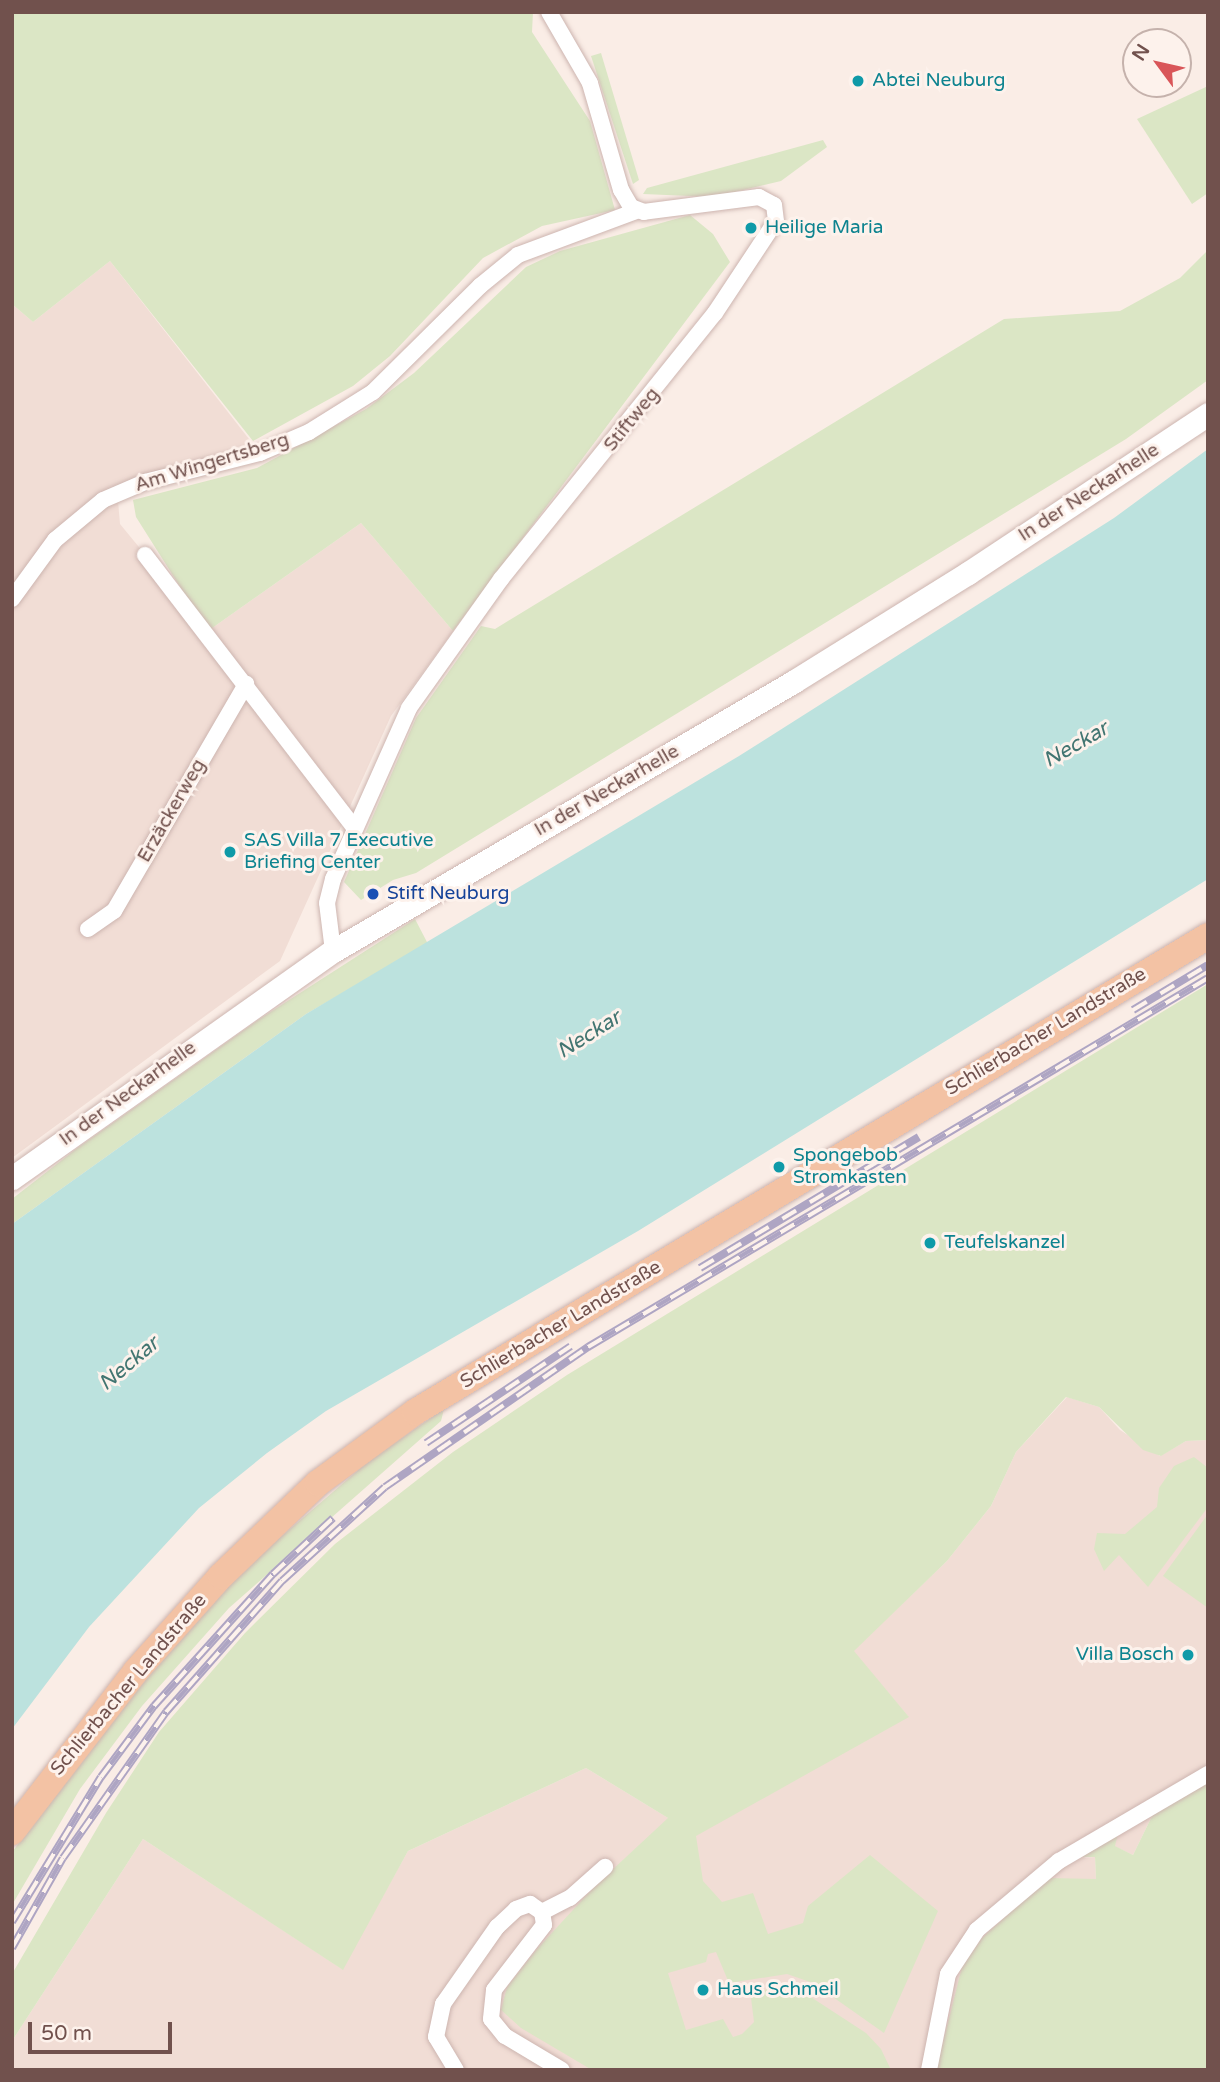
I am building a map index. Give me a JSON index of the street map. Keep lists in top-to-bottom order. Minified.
{"streets":{"main road":["In der Neckarhelle","Schlierbacher Landstraße"],"street":["Stiftweg","Am Wingertsberg","Erzäckerweg"]},"crossings":[["Stiftweg","Am Wingertsberg"],["Stiftweg","In der Neckarhelle"]],"water":["Neckar"],"places":["Abtei Neuburg","Heilige Maria","SAS Villa 7 Executive Briefing Center","Stift Neuburg","Spongebob Stromkasten","Teufelskanzel","Villa Bosch","Haus Schmeil"],"scale_bar":"50 m","north":"top left"}
